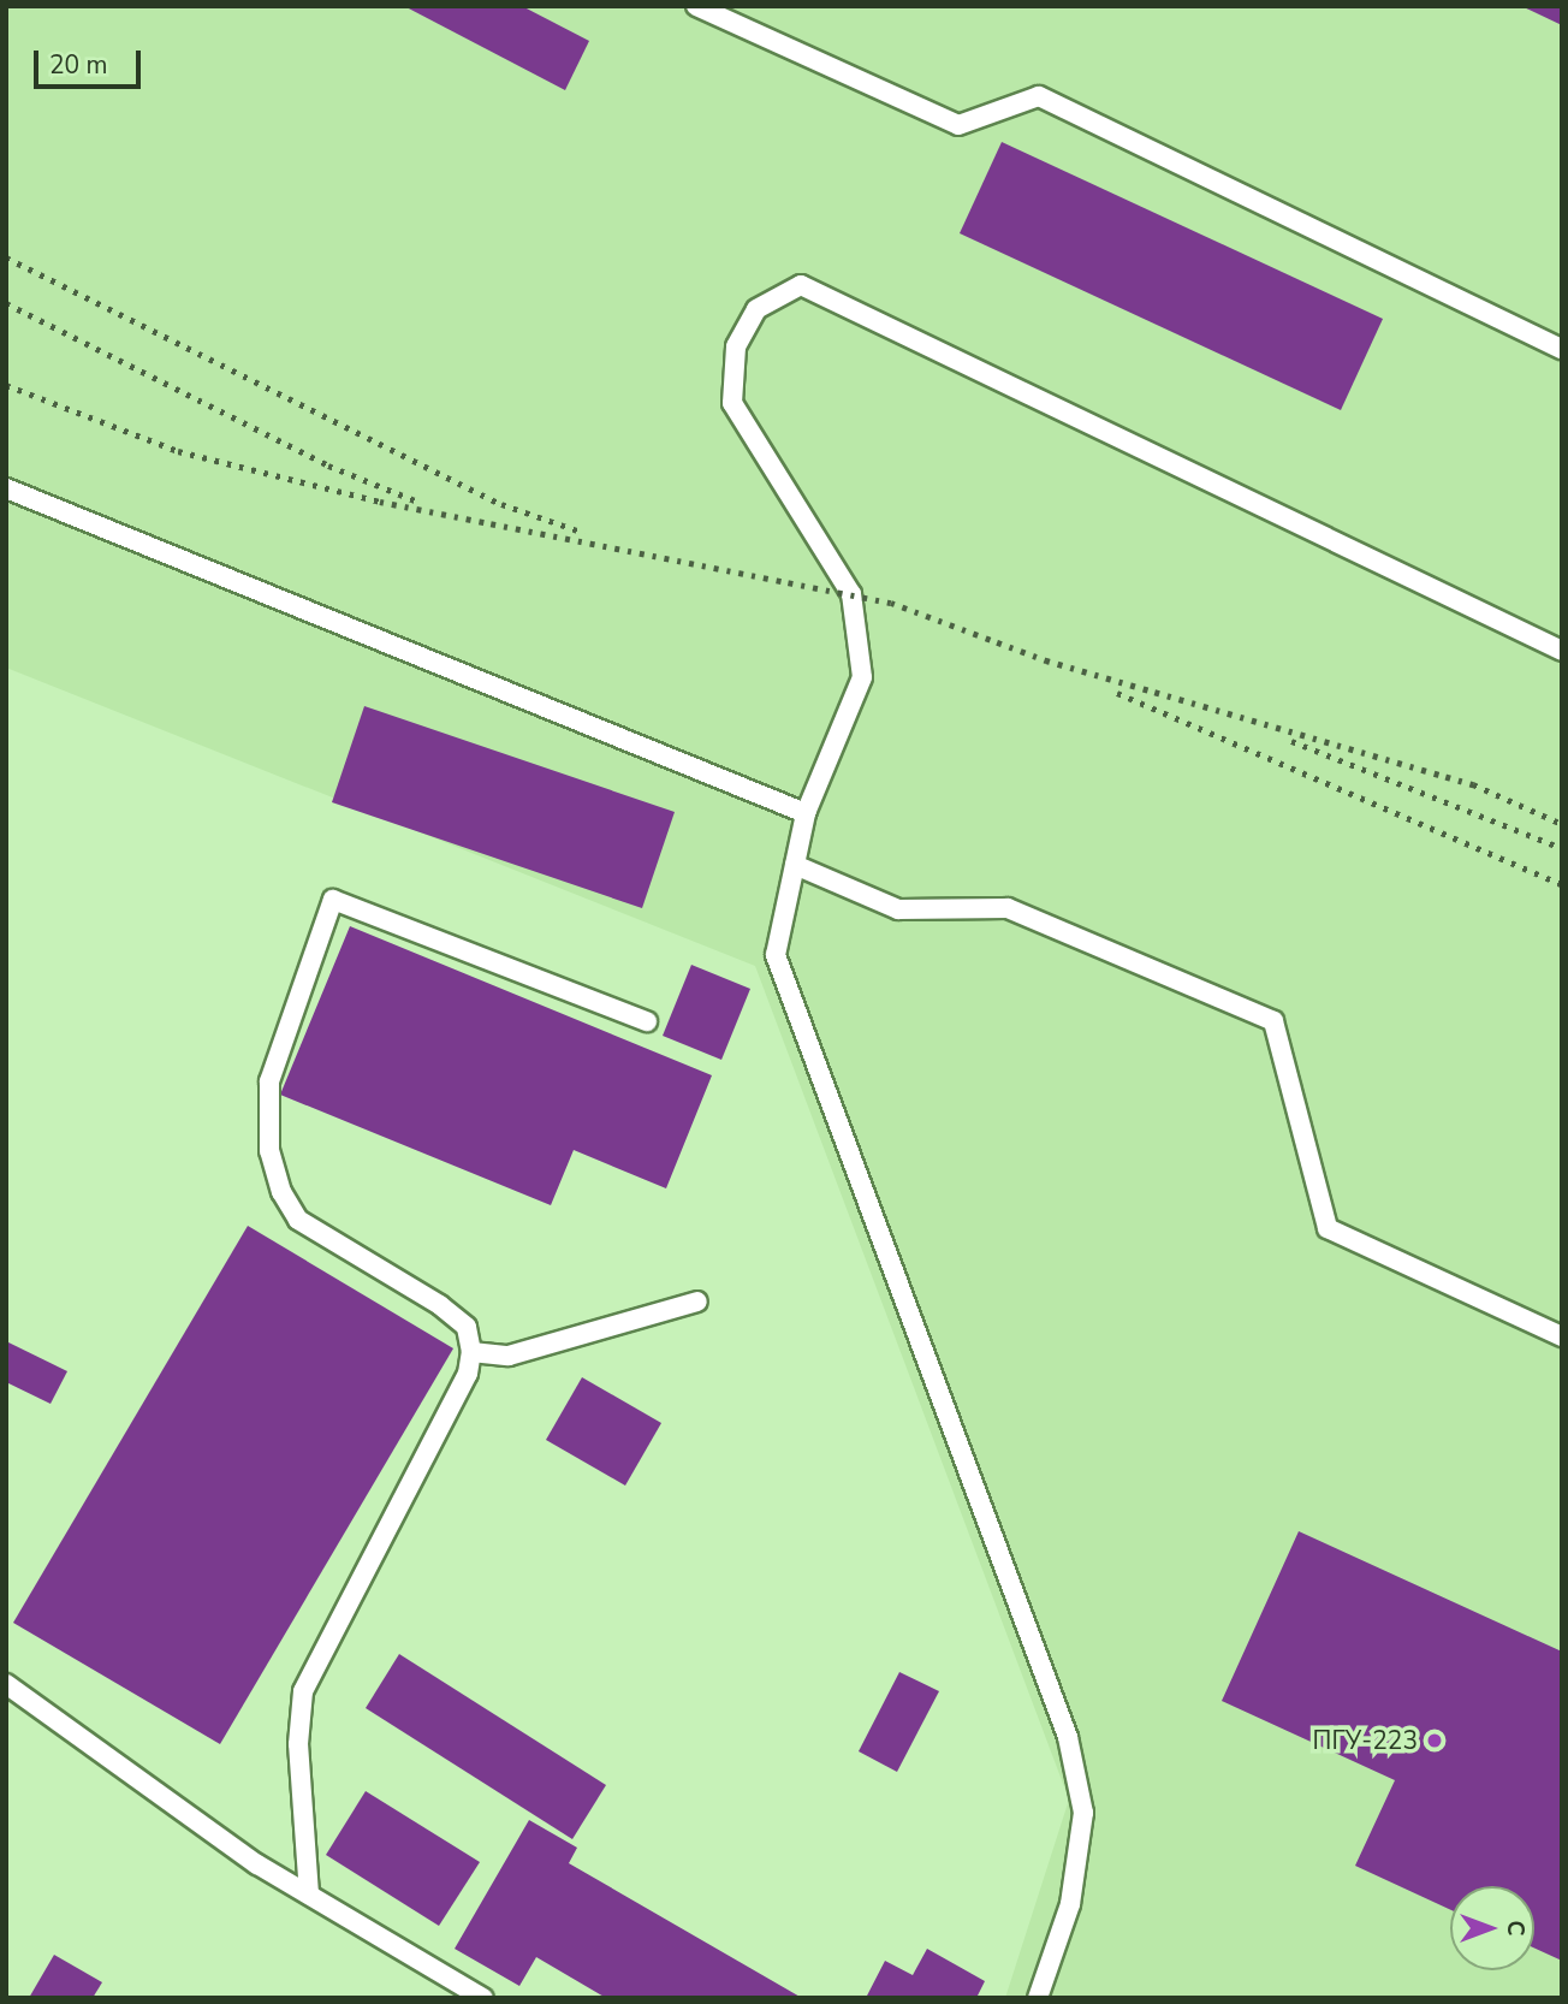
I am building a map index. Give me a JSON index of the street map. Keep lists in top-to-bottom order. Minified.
{"places":["ПГУ-223"],"scale_bar":"20 m","north":"right"}
